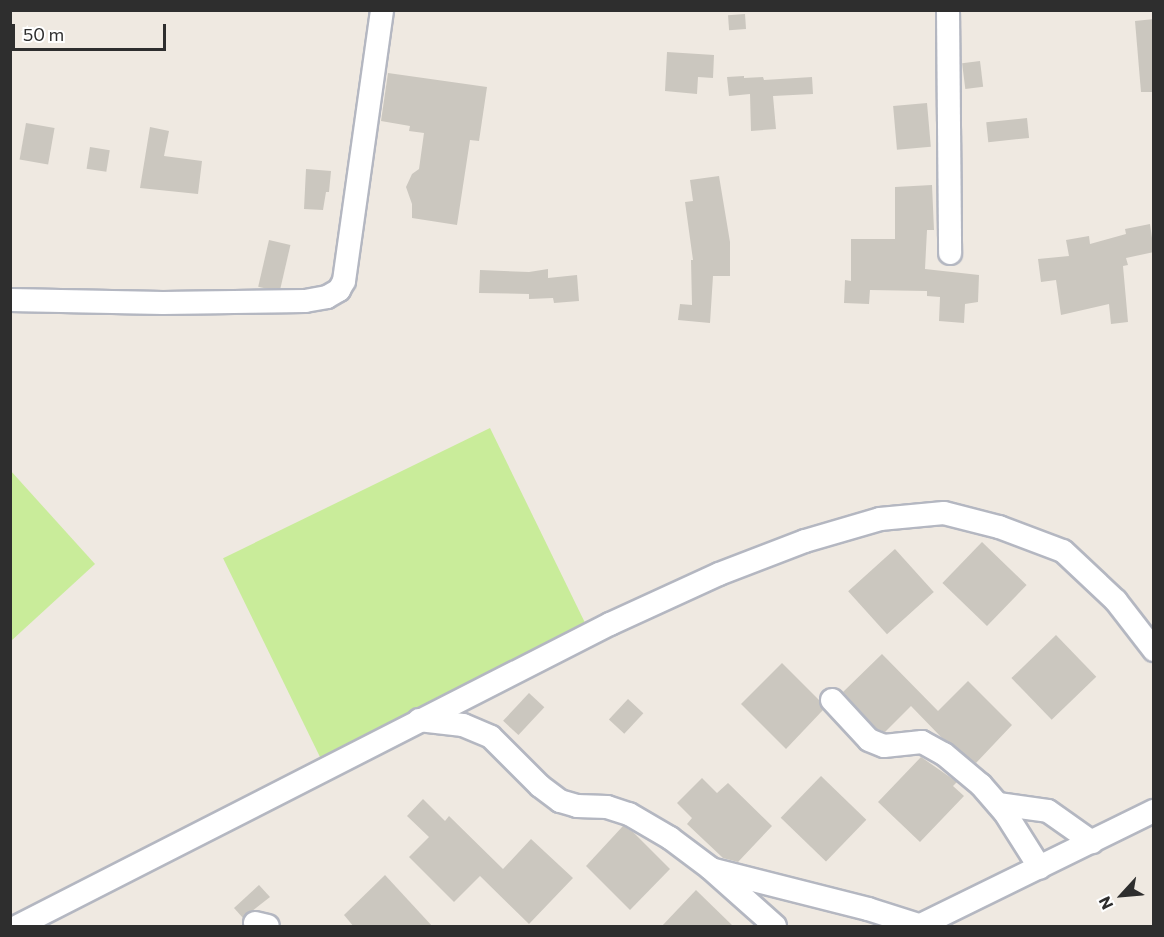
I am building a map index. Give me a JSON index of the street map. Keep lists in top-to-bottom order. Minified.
{"scale_bar":"50 m","north":"bottom left"}
